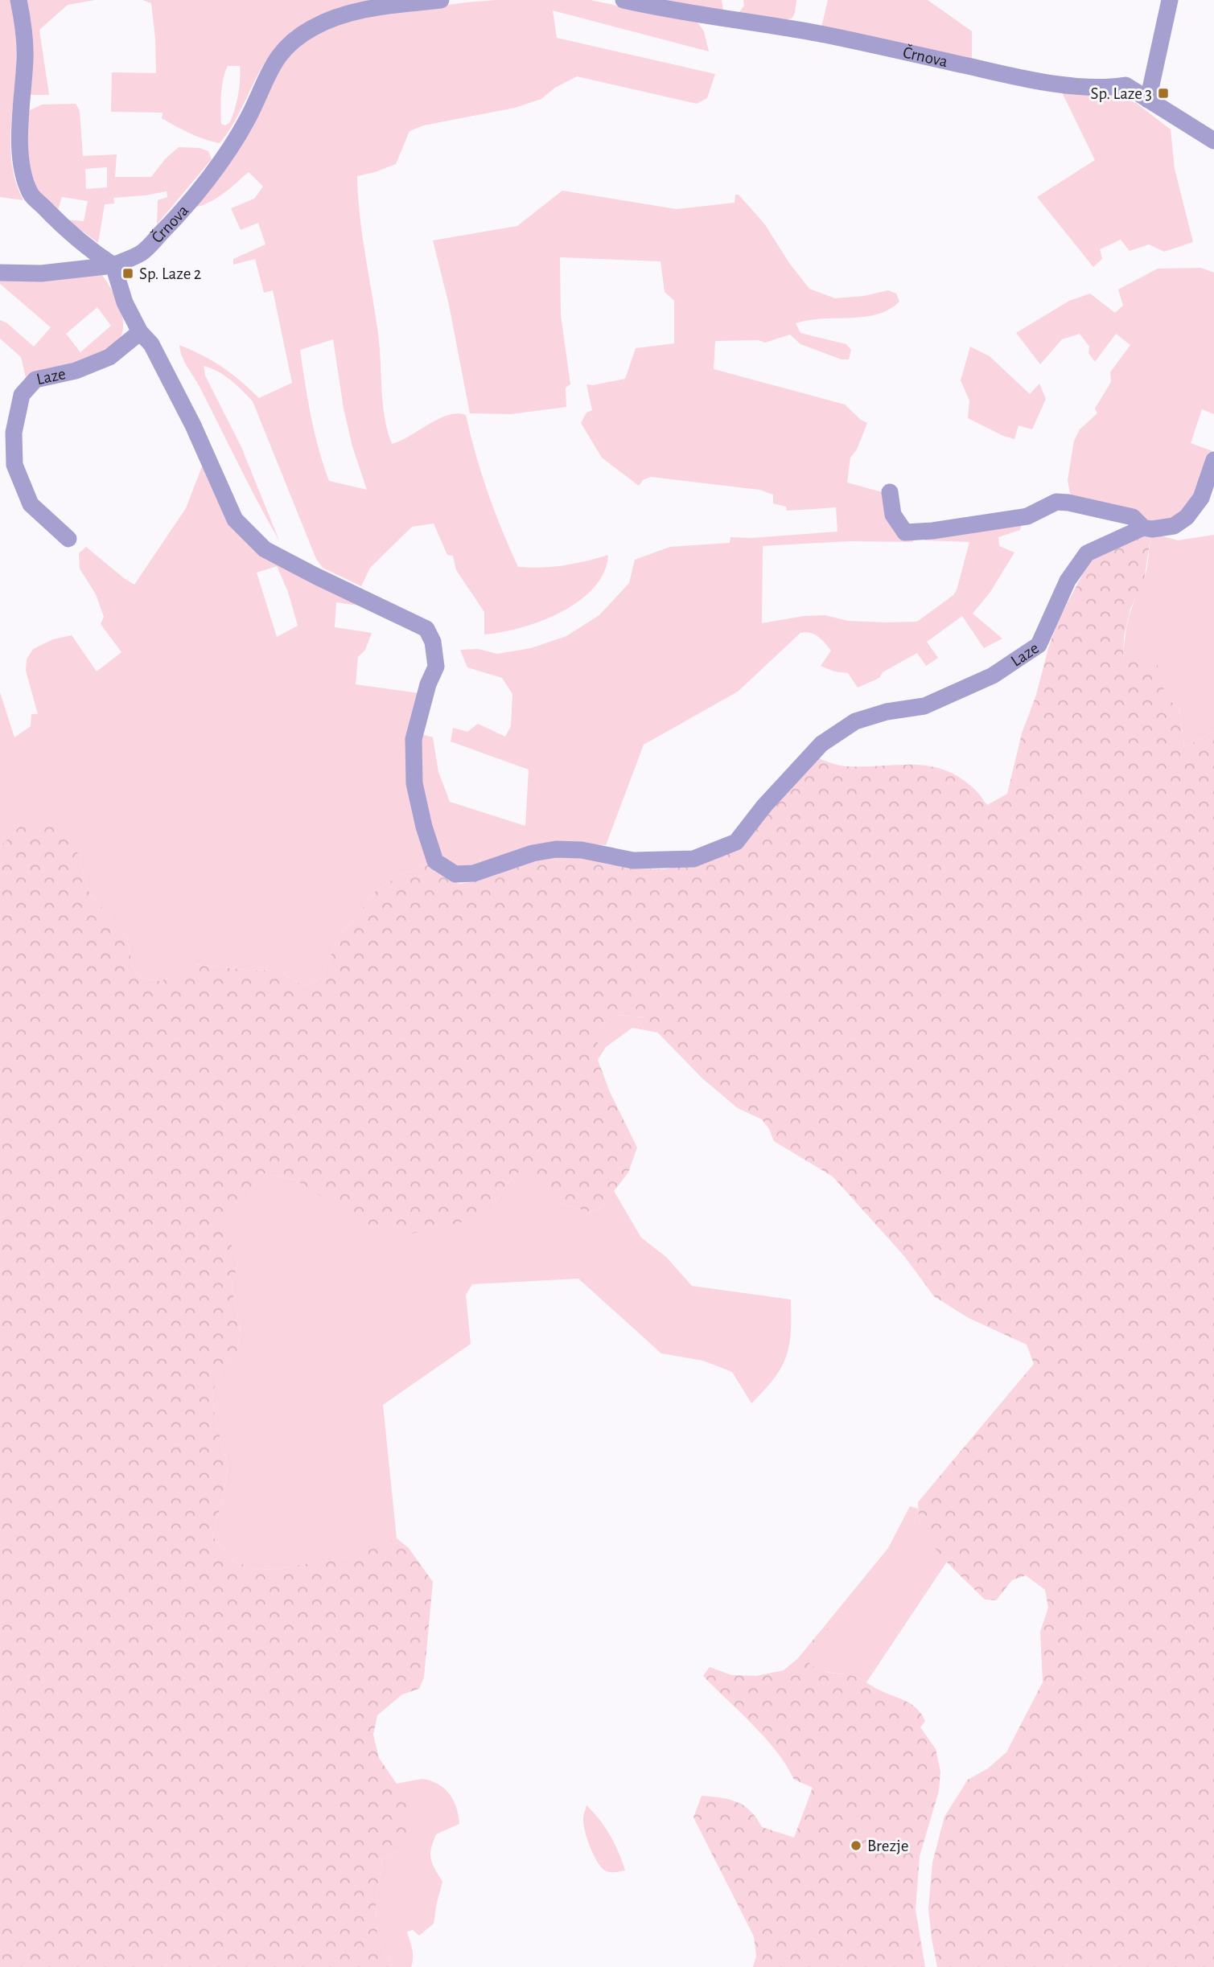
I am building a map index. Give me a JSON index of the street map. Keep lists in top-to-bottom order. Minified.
{"streets":{"street":["Črnova","Laze"]},"crossings":[["Črnova","Laze"]],"places":{"transit":["Sp. Laze 3","Sp. Laze 2"],"other":["Brezje"]}}
